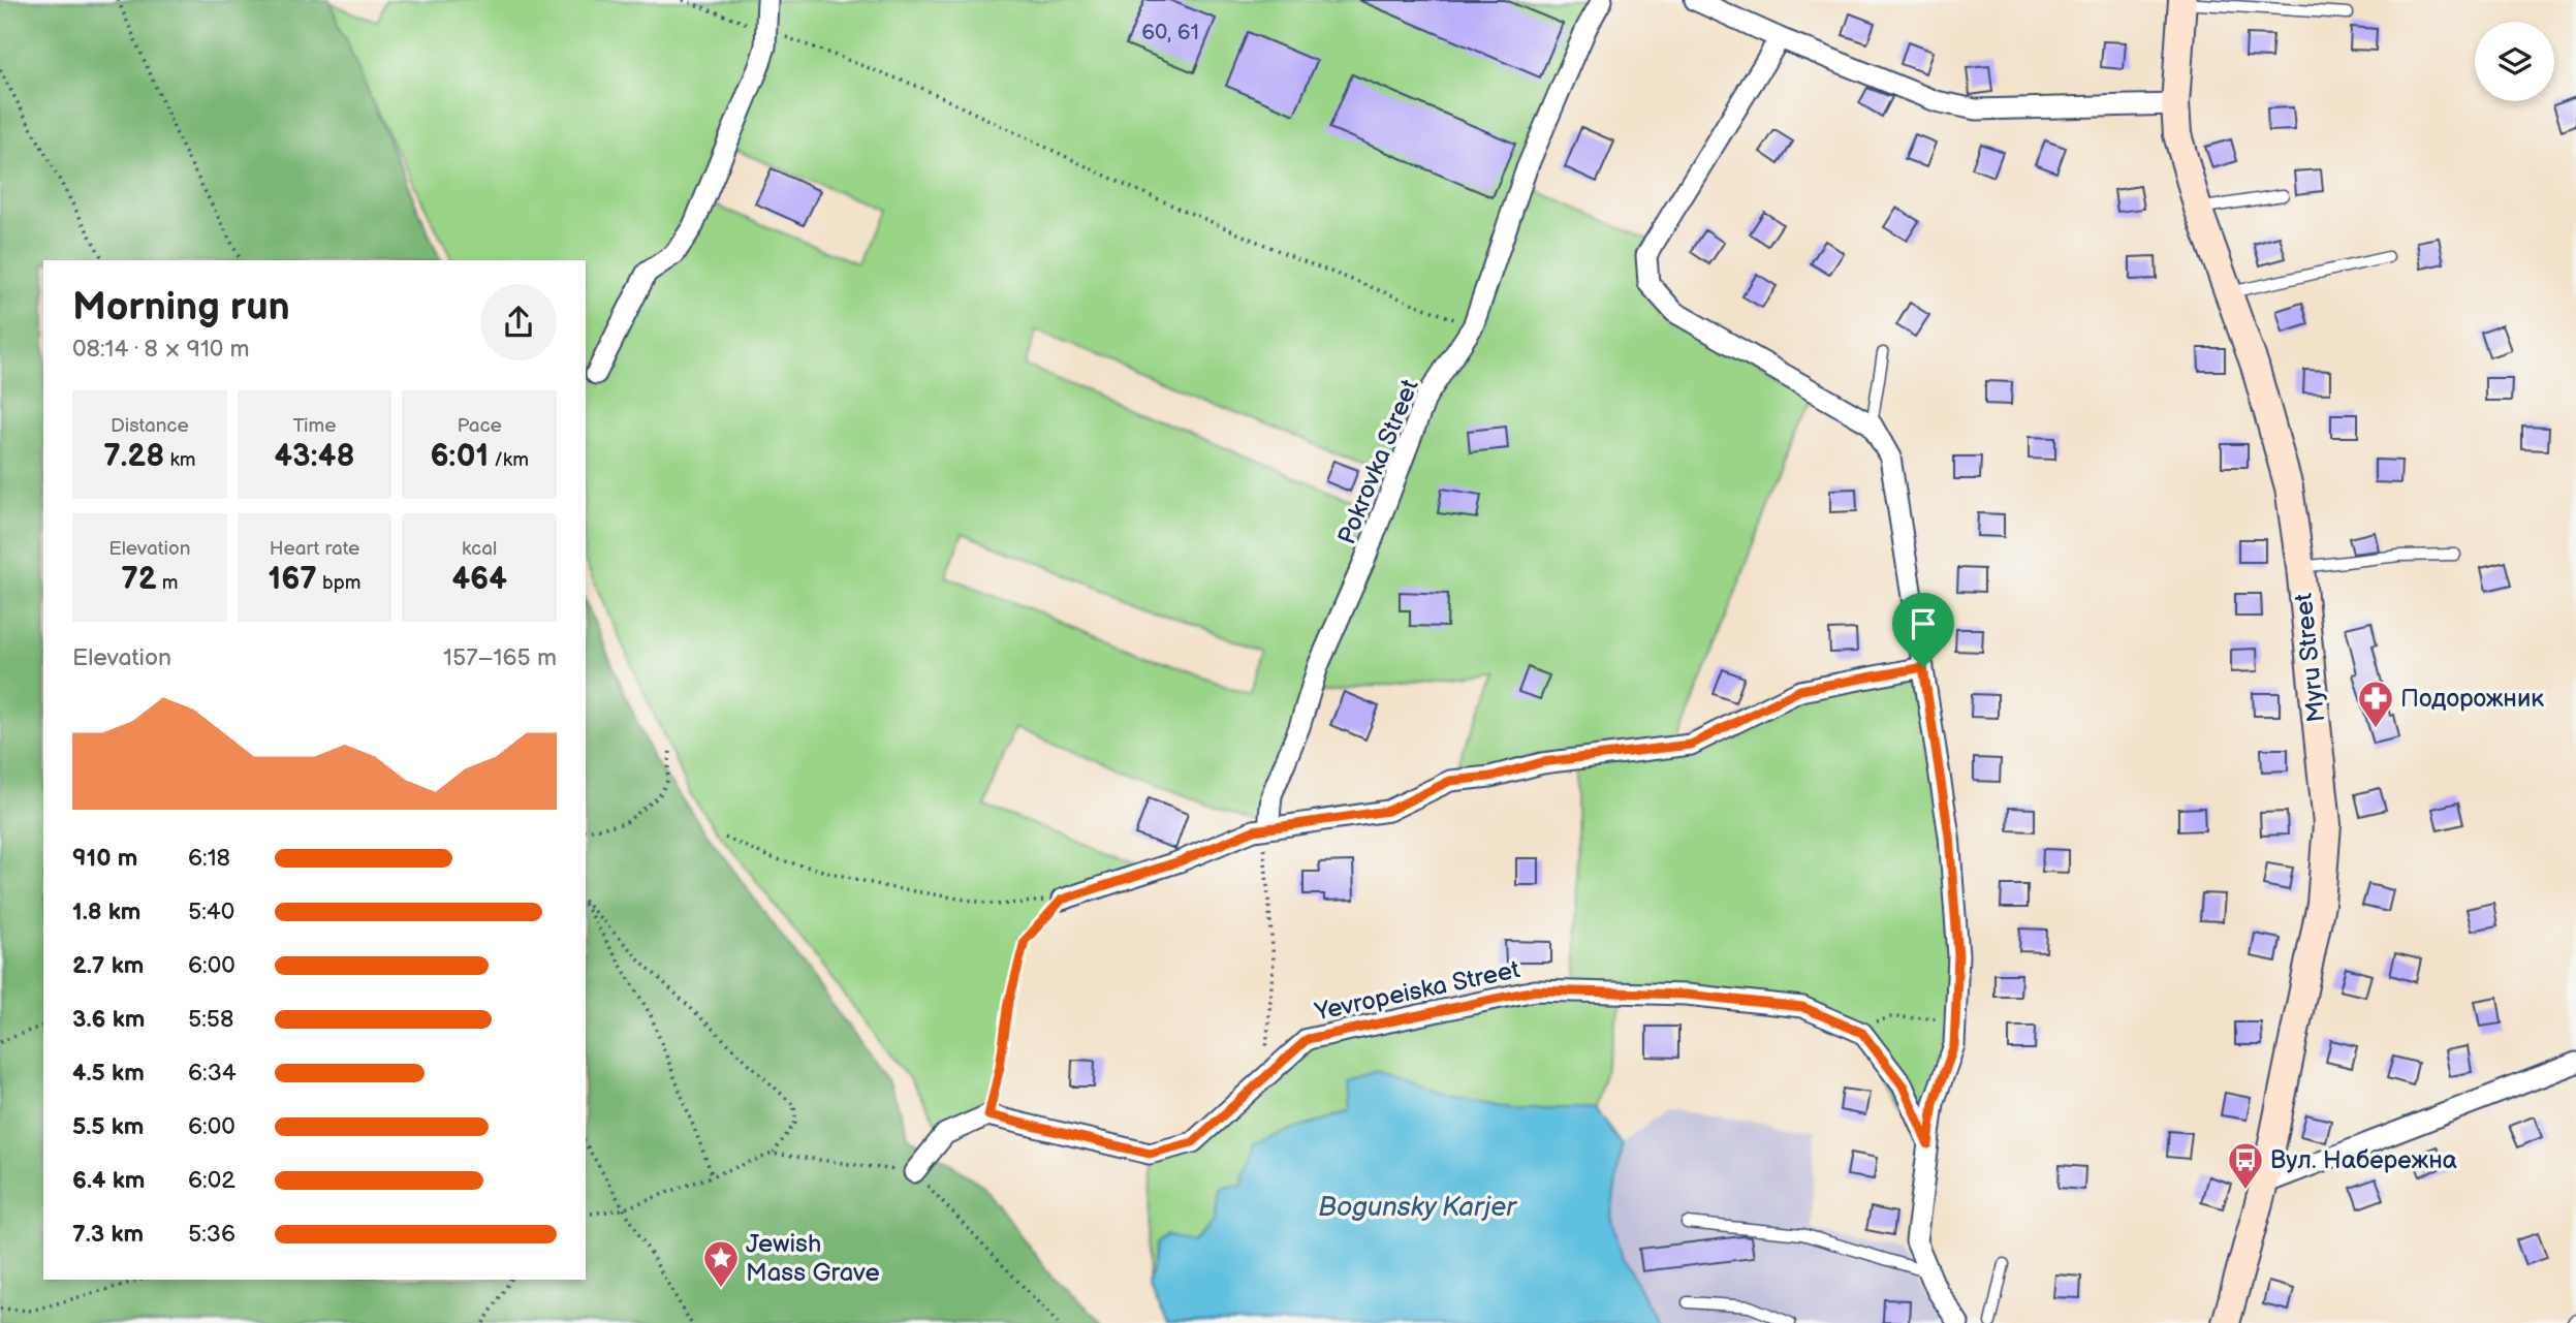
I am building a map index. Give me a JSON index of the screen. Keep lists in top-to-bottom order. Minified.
{"streets":{"street":["Pokrovka Street","Myru Street","Yevropeiska Street"]},"water":["Bogunsky Karjer"],"places":{"pharmacy":["Подорожник"],"bus stop":["Вул. Набережна"],"place":["Jewish Mass Grave"]},"house_numbers":["60, 61"],"page":{"heading":["Morning run","08:14 · 8 × 910 m"],"stats":[["Distance","7.28 km"],["Time","43:48"],["Pace","6:01 /km"],["Elevation","72 m"],["Heart rate","167 bpm"],["kcal","464"]],"chart":["Elevation","157–165 m"],"list":[{"name":"910 m","note":"6:18"},{"name":"1.8 km","note":"5:40"},{"name":"2.7 km","note":"6:00"},{"name":"3.6 km","note":"5:58"},{"name":"4.5 km","note":"6:34"},{"name":"5.5 km","note":"6:00"},{"name":"6.4 km","note":"6:02"},{"name":"7.3 km","note":"5:36"}]}}
